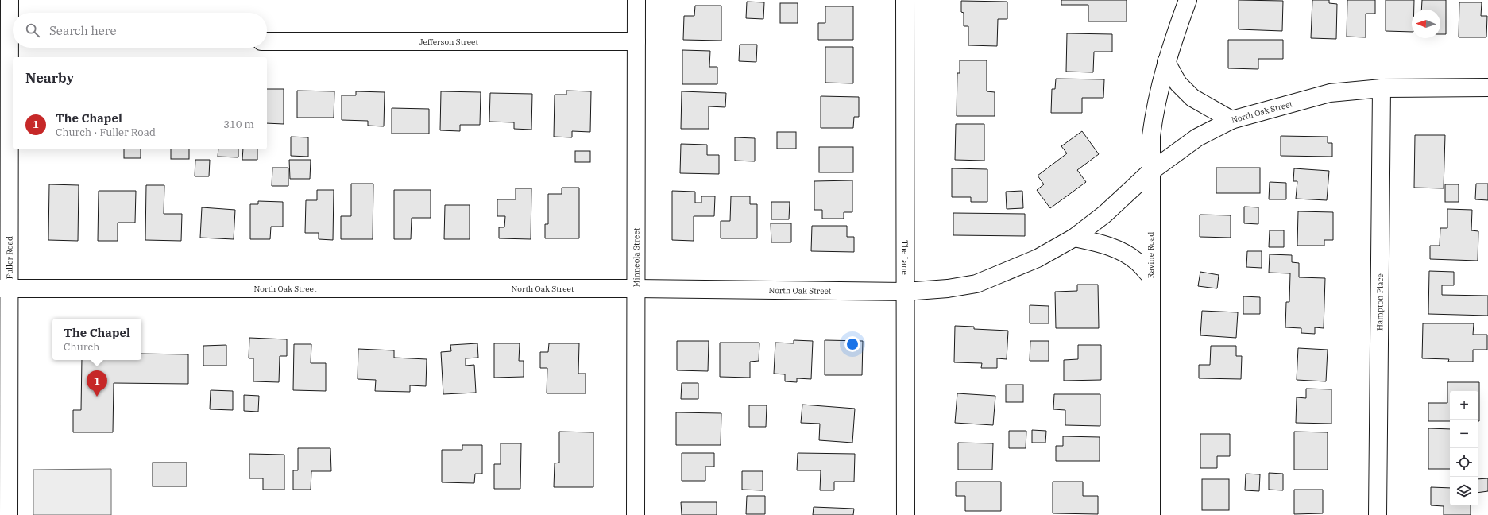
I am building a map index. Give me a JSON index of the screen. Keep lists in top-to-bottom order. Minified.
{"streets":{"street":["Jefferson Street","North Oak Street","Ravine Road","Fuller Road","Minneola Street","The Lane","Hampton Place"]},"crossings":[["Jefferson Street","Minneola Street"],["North Oak Street","Ravine Road"],["North Oak Street","Fuller Road"],["North Oak Street","Minneola Street"],["North Oak Street","The Lane"],["North Oak Street","Hampton Place"]],"north":"left","page":{"search":"Search here","heading":"Nearby","list":[{"mark":"1","name":"The Chapel","note":"Church · Fuller Road","value":"310 m"}],"popup":["The Chapel","Church"],"pins":"1","map_buttons":["+","−"]}}
